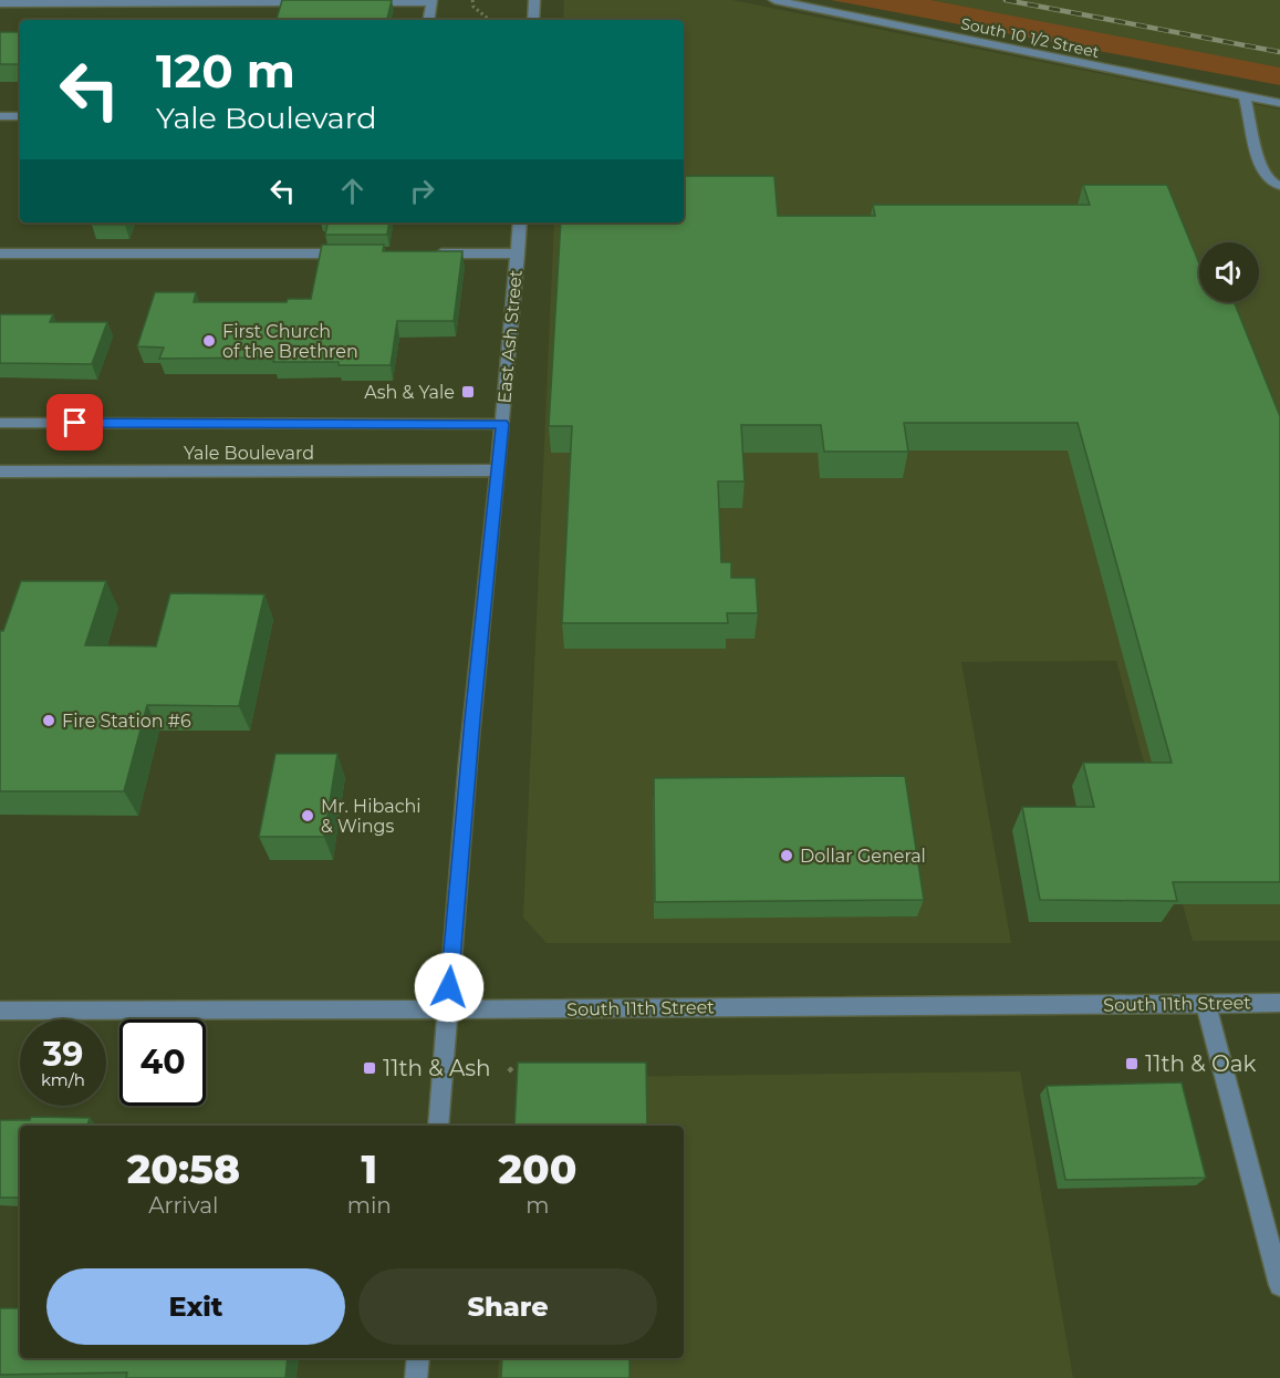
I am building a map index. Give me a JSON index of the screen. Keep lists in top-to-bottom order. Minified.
{"streets":{"street":["South 10 1/2 Street","East Ash Street","Yale Boulevard","South 11th Street"]},"crossings":[["East Ash Street","Yale Boulevard"],["East Ash Street","South 11th Street"]],"places":{"other":["First Church of the Brethren","Fire Station #6","Mr. Hibachi & Wings","Dollar General"],"transit":["Ash & Yale","11th & Oak","11th & Ash"]},"page":{"turn":["120 m","Yale Boulevard"],"speed":"39 km/h","limit":"40","eta":["20:58","Arrival","1","min","200","m"],"buttons":["Exit","Share"]}}
